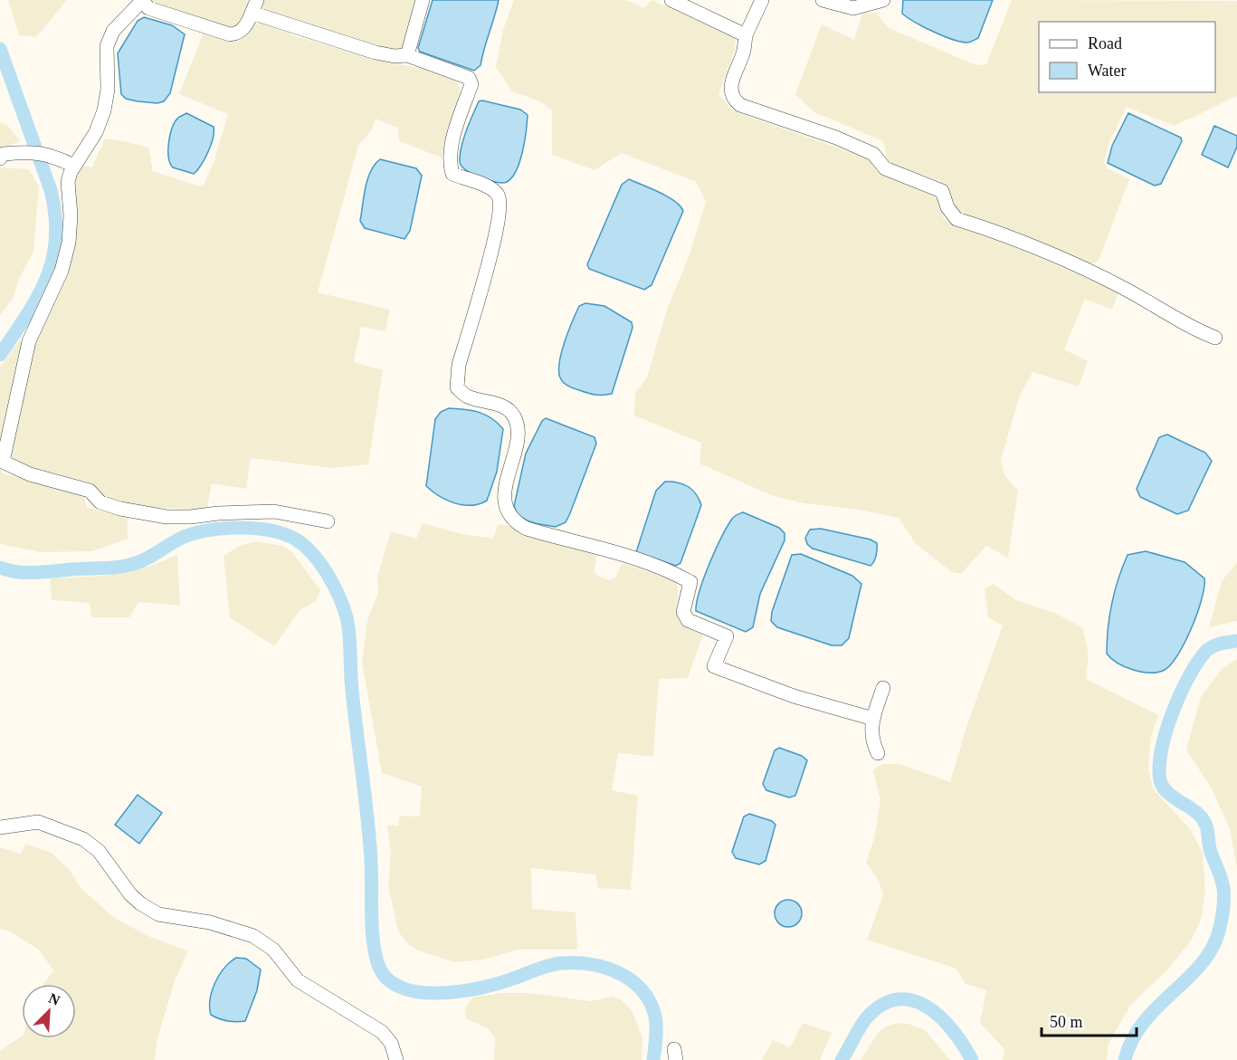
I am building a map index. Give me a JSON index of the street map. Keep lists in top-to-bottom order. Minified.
{"legend":["Road","Water"],"scale_bar":"50 m","north":"top right"}
